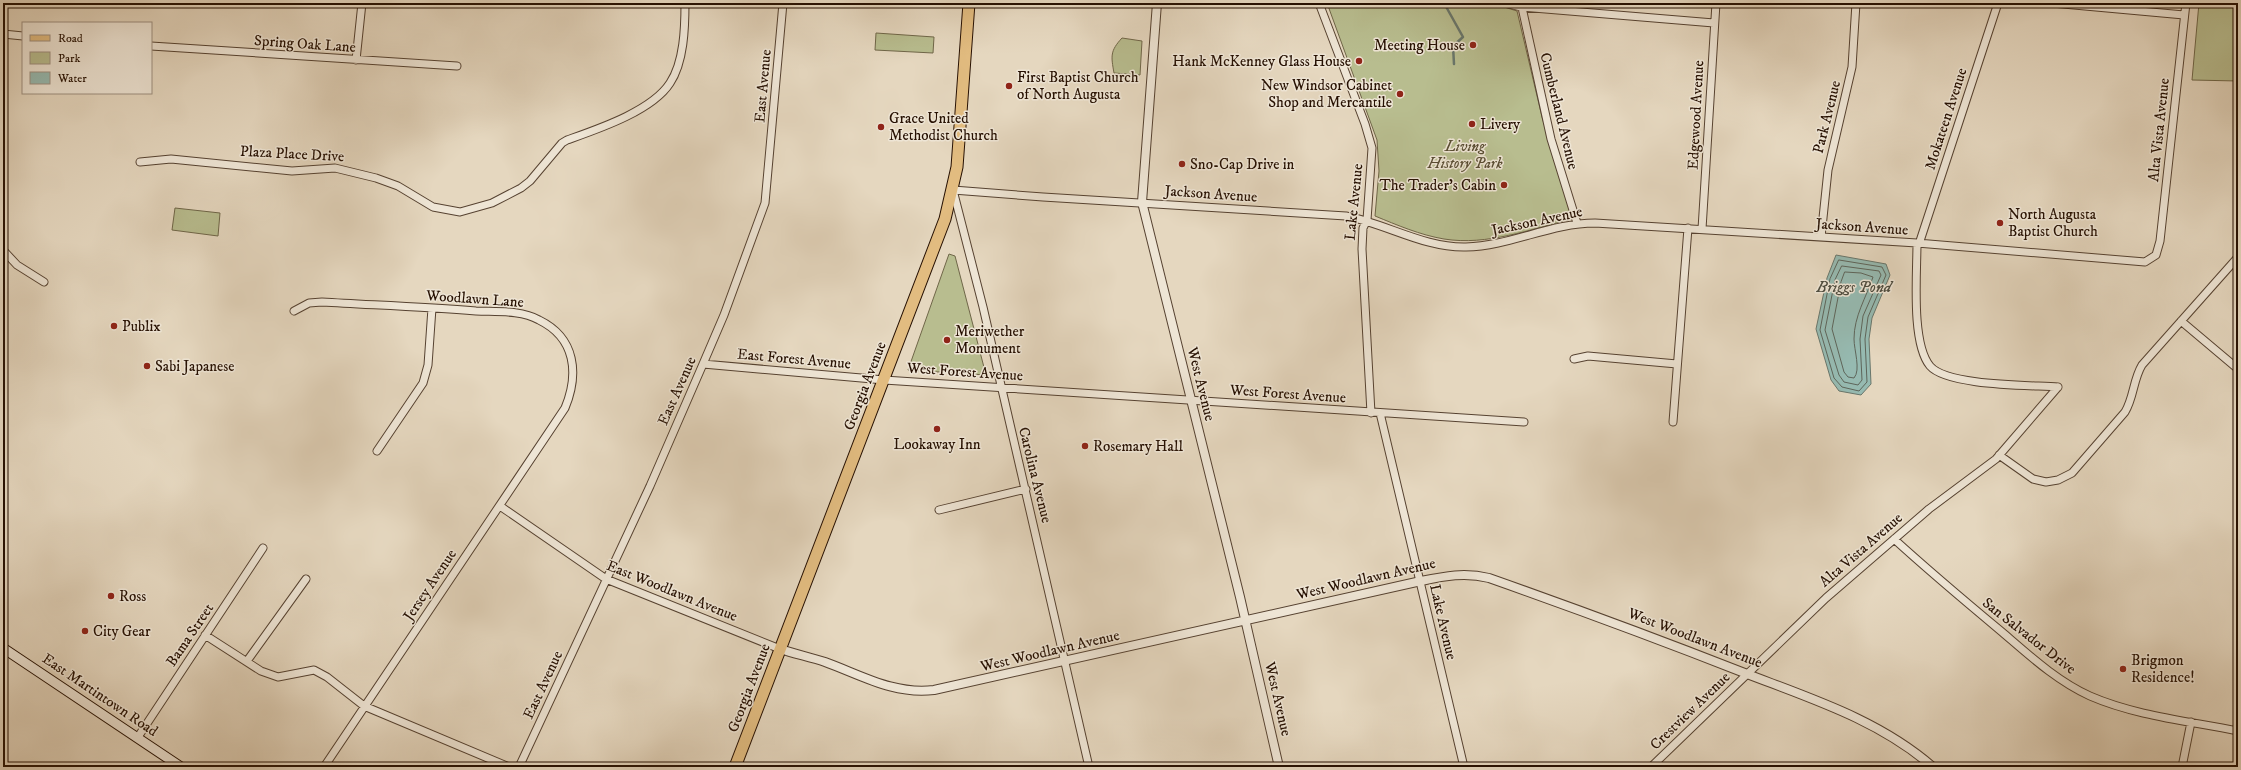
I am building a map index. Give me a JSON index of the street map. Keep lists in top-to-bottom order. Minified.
{"streets":{"main road":["Georgia Avenue","East Martintown Road"],"street":["Spring Oak Lane","East Avenue","Cumberland Avenue","Edgewood Avenue","Park Avenue","Mokateen Avenue","Alta Vista Avenue","Plaza Place Drive","Jackson Avenue","Lake Avenue","Woodlawn Lane","East Forest Avenue","West Forest Avenue","West Avenue","Carolina Avenue","West Woodlawn Avenue","Jersey Avenue","East Woodlawn Avenue","Bama Street","San Salvador Drive","Crestview Avenue"]},"crossings":[["East Avenue","East Forest Avenue"],["East Avenue","East Woodlawn Avenue"],["Cumberland Avenue","Jackson Avenue"],["Edgewood Avenue","Jackson Avenue"],["Park Avenue","Jackson Avenue"],["Mokateen Avenue","Alta Vista Avenue"],["Mokateen Avenue","Jackson Avenue"],["Alta Vista Avenue","Jackson Avenue"],["Alta Vista Avenue","West Woodlawn Avenue"],["Alta Vista Avenue","San Salvador Drive"],["Alta Vista Avenue","Crestview Avenue"],["Jackson Avenue","Lake Avenue"],["Jackson Avenue","West Avenue"],["Jackson Avenue","Georgia Avenue"],["Jackson Avenue","Carolina Avenue"],["Lake Avenue","West Forest Avenue"],["Lake Avenue","West Woodlawn Avenue"],["Woodlawn Lane","Jersey Avenue"],["East Forest Avenue","West Forest Avenue"],["East Forest Avenue","Georgia Avenue"],["West Forest Avenue","West Avenue"],["West Forest Avenue","Georgia Avenue"],["West Forest Avenue","Carolina Avenue"],["West Avenue","West Woodlawn Avenue"],["Georgia Avenue","Carolina Avenue"],["Georgia Avenue","West Woodlawn Avenue"],["Georgia Avenue","East Woodlawn Avenue"],["Carolina Avenue","West Woodlawn Avenue"],["West Woodlawn Avenue","East Woodlawn Avenue"],["West Woodlawn Avenue","Crestview Avenue"],["Jersey Avenue","East Woodlawn Avenue"],["Bama Street","East Martintown Road"]],"water":["Briggs Pond"],"parks":["Living History Park"],"places":["Meeting House","Hank McKenney Glass House","First Baptist Church of North Augusta","New Windsor Cabinet Shop and Mercantile","Livery","Grace United Methodist Church","Sno-Cap Drive in","The Trader's Cabin","North Augusta Baptist Church","Publix","Meriwether Monument","Sabi Japanese","Lookaway Inn","Rosemary Hall","Ross","City Gear","Brigmon Residence!"],"legend":["Road","Park","Water"]}
